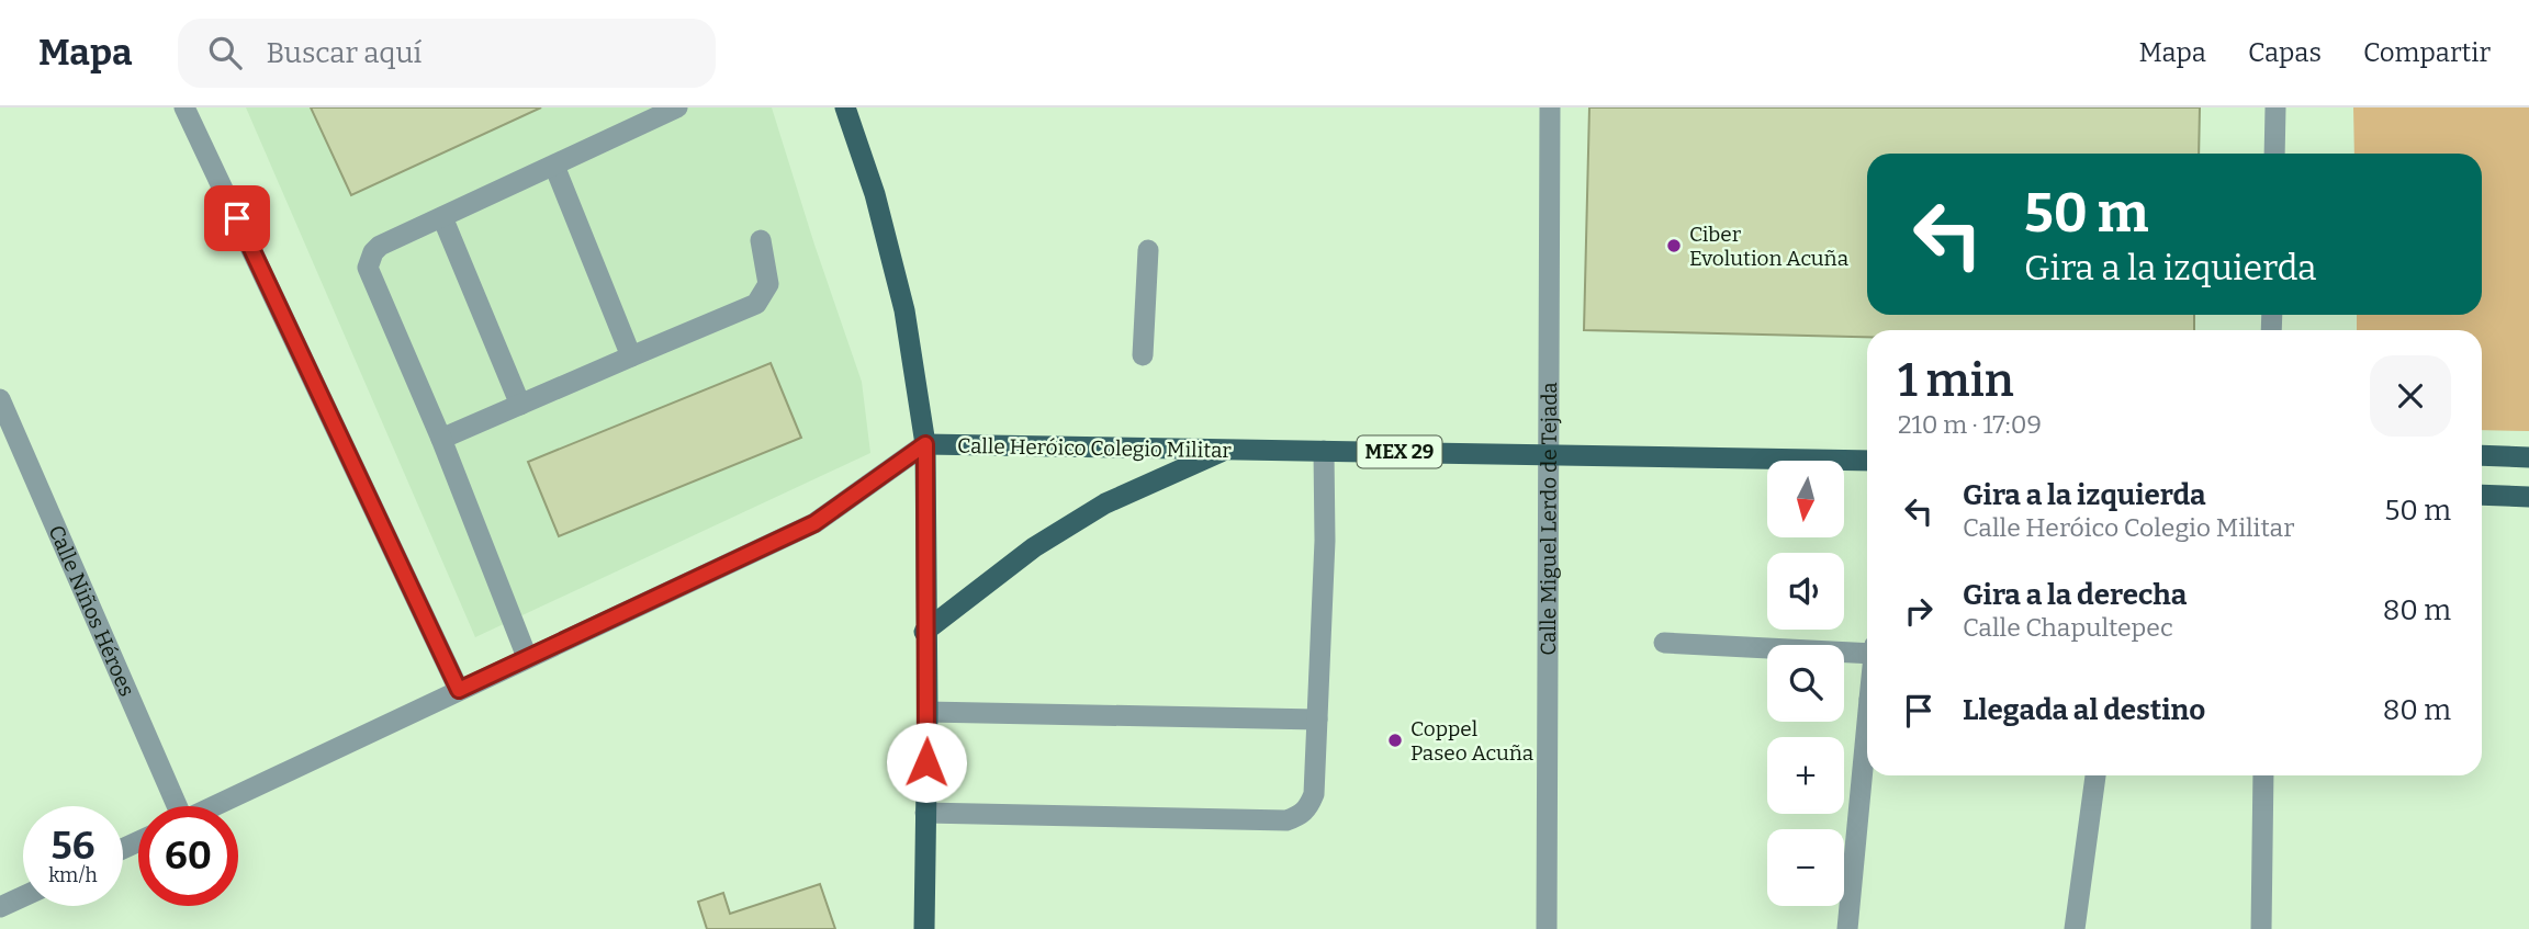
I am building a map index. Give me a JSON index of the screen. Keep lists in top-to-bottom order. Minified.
{"streets":{"main road":["Calle Heróico Colegio Militar","MEX 29"],"street":["Calle Miguel Lerdo de Tejada","Calle Niños Héroes"]},"crossings":[["Calle Heróico Colegio Militar","Calle Miguel Lerdo de Tejada"]],"places":["Ciber Evolution Acuña","Coppel Paseo Acuña"],"north":"bottom","page":{"header":"Mapa","search":"Buscar aquí","nav":["Mapa","Capas","Compartir"],"turn":["50 m","Gira a la izquierda"],"heading":["1 min","210 m · 17:09"],"map_buttons":["+","−"],"list":[{"name":"Gira a la izquierda","note":"Calle Heróico Colegio Militar","value":"50 m"},{"name":"Gira a la derecha","note":"Calle Chapultepec","value":"80 m"},{"name":"Llegada al destino","value":"80 m"}],"speed":"56 km/h","limit":"60"}}
